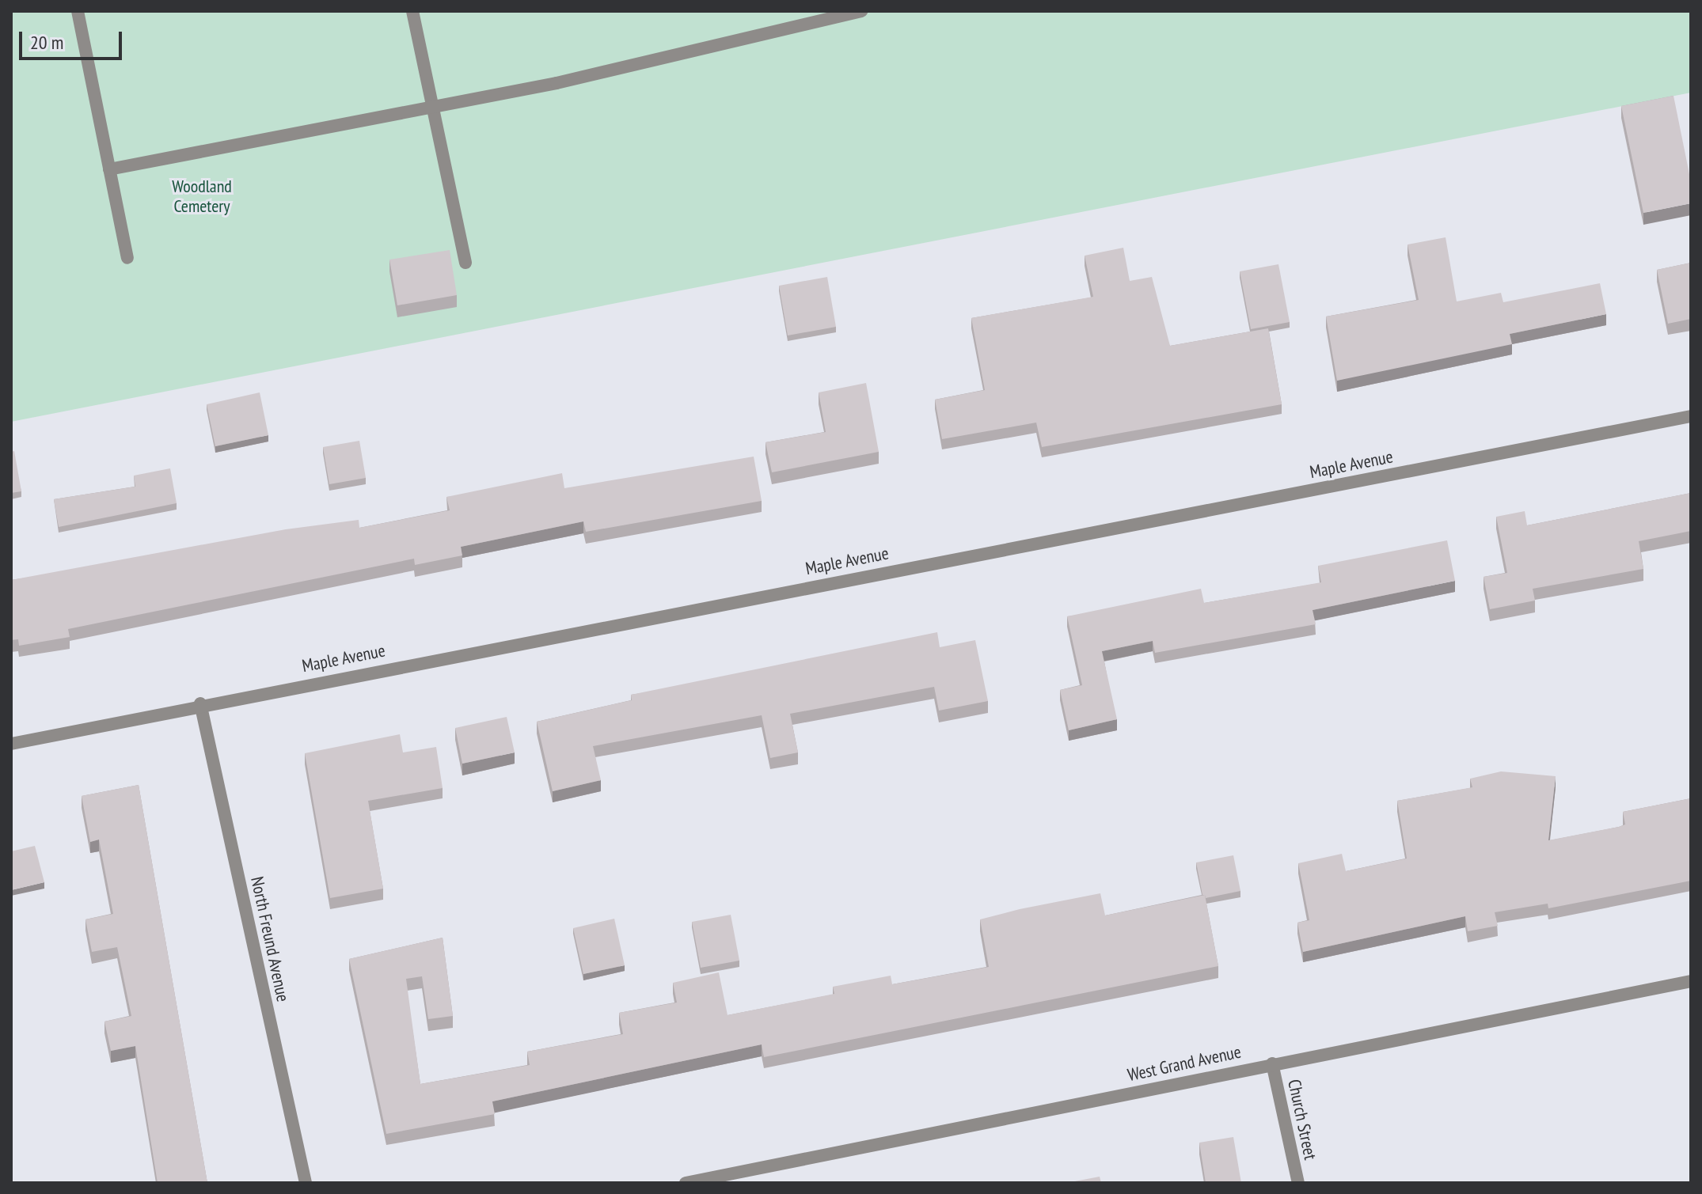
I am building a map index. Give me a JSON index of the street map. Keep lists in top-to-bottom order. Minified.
{"streets":{"street":["Maple Avenue","North Freund Avenue","West Grand Avenue","Church Street"]},"crossings":[["Maple Avenue","North Freund Avenue"],["West Grand Avenue","Church Street"]],"parks":["Woodland Cemetery"],"scale_bar":"20 m"}
